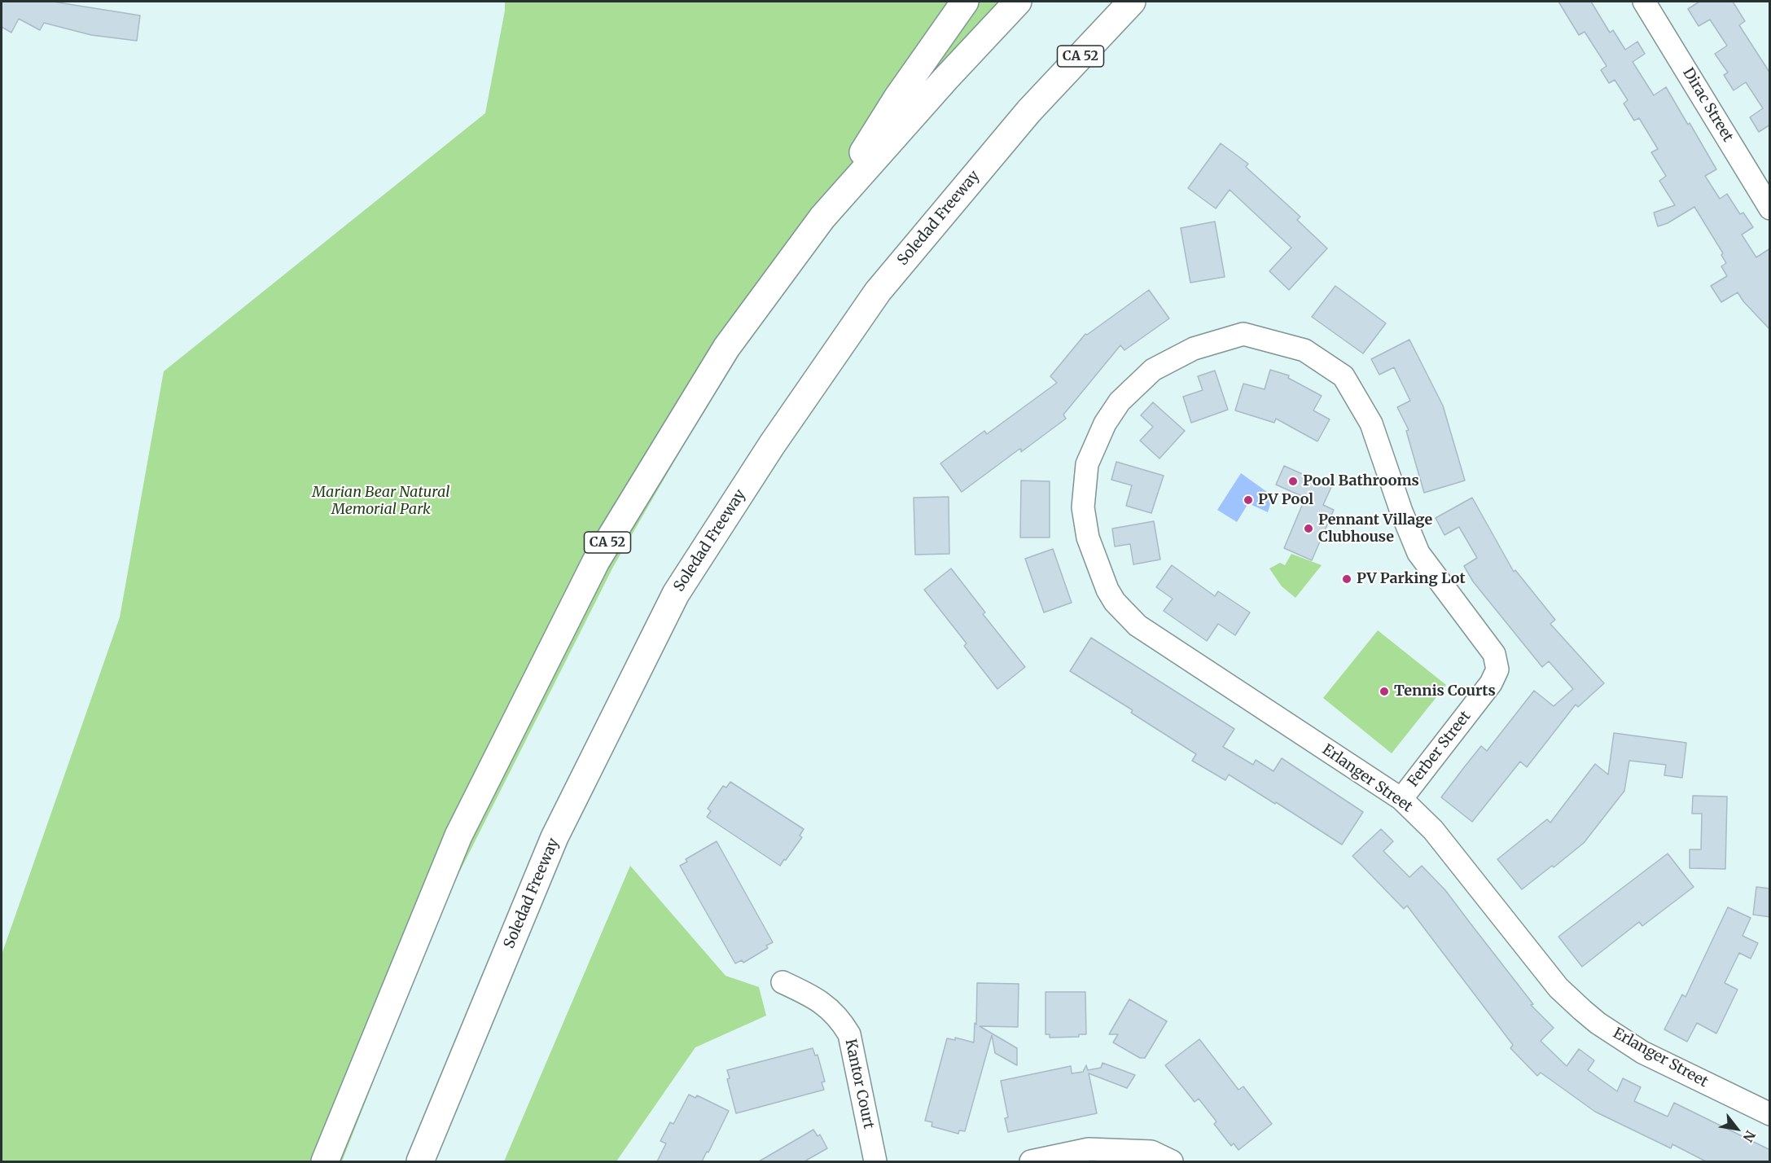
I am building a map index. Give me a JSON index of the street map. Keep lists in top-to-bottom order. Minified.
{"streets":{"highway":["CA 52","Soledad Freeway"],"street":["Dirac Street","Ferber Street","Erlanger Street","Kantor Court"]},"crossings":[["Ferber Street","Erlanger Street"]],"parks":["Marian Bear Natural Memorial Park"],"places":["Pool Bathrooms","PV Pool","Pennant Village Clubhouse","PV Parking Lot","Tennis Courts"],"north":"bottom right"}
